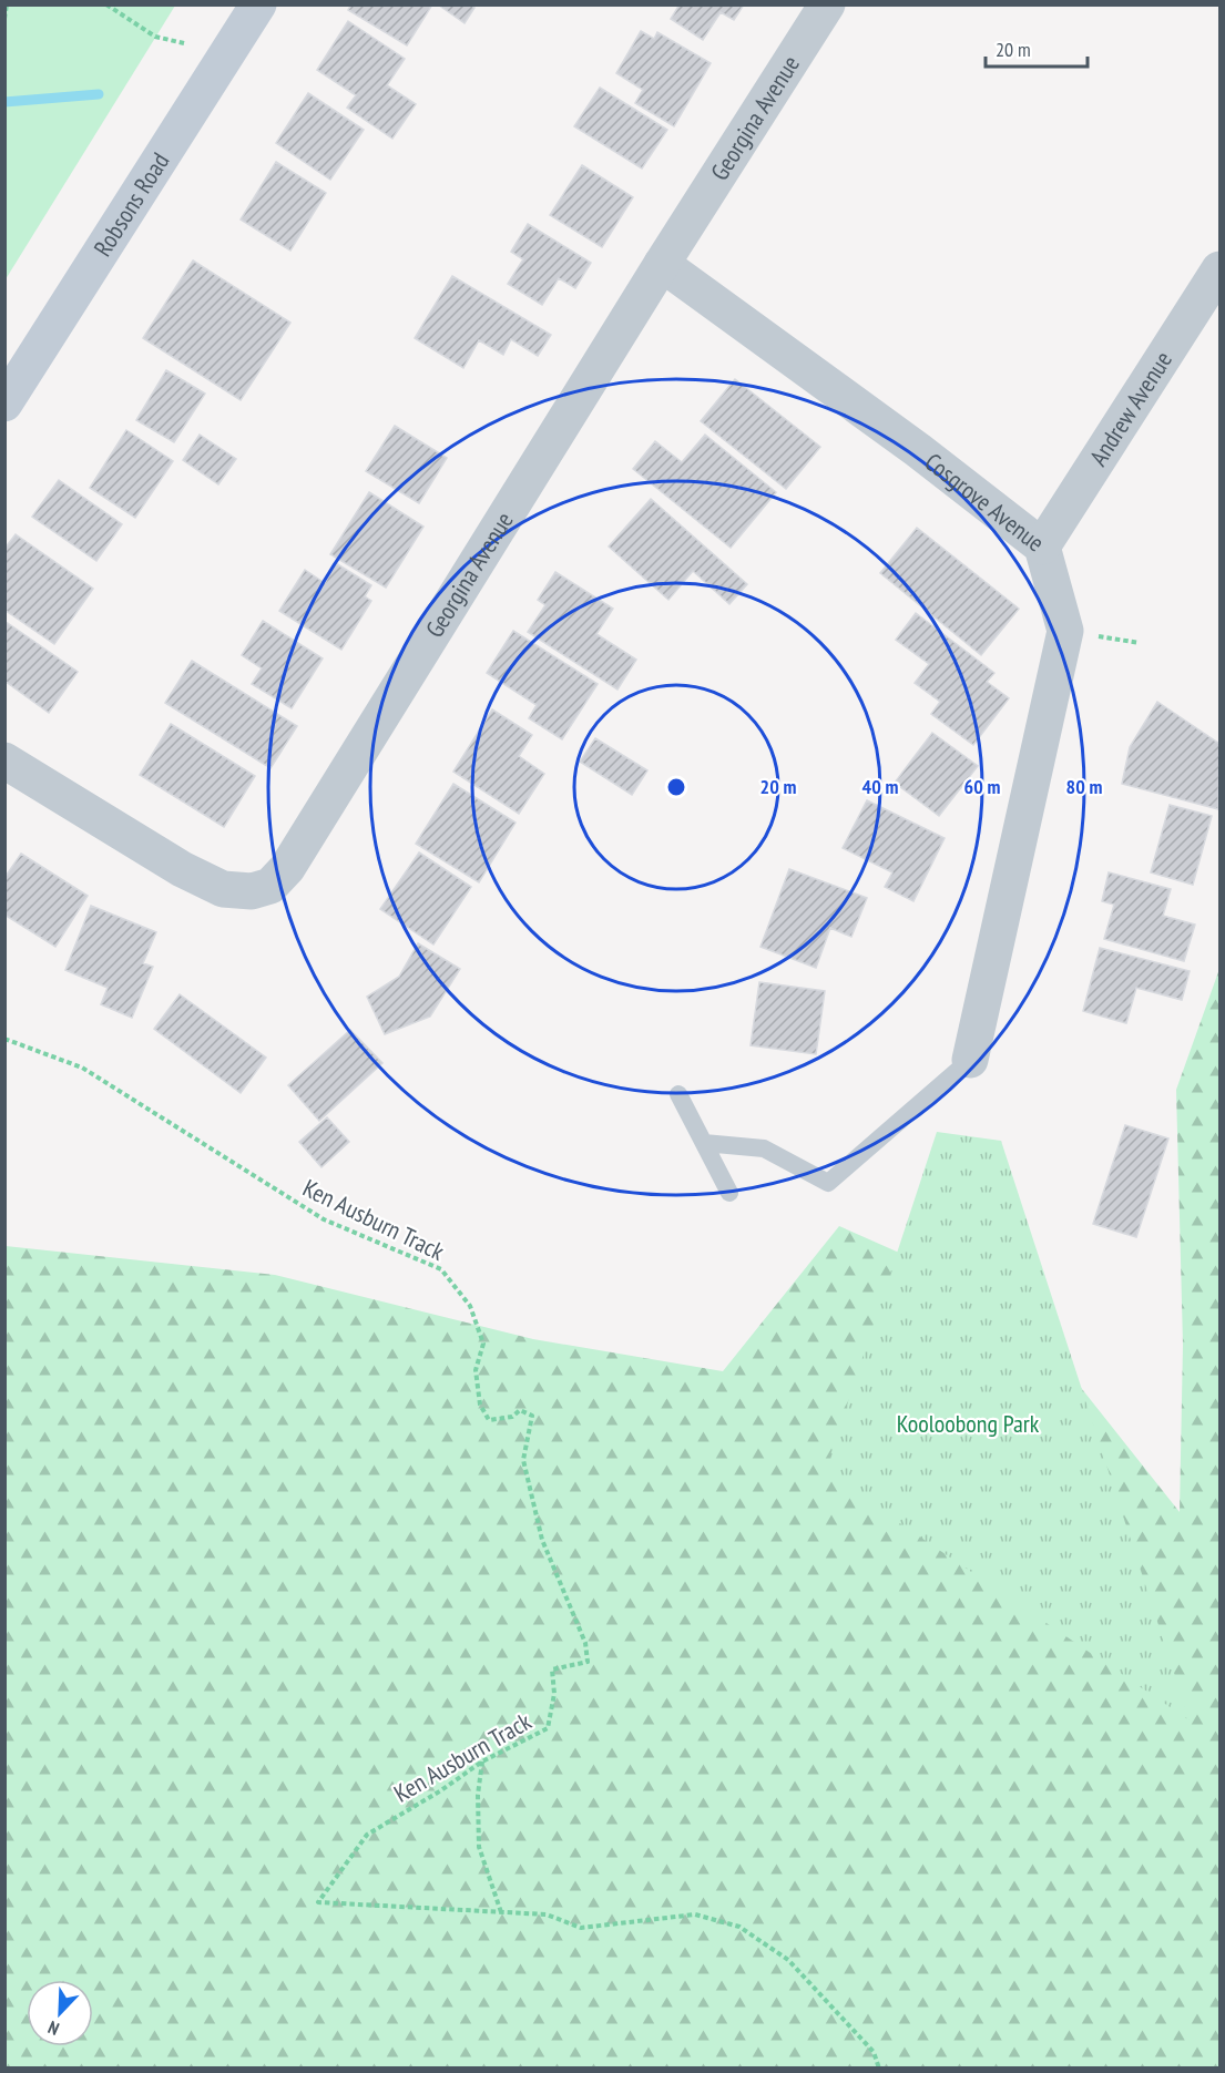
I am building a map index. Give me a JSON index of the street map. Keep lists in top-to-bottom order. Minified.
{"streets":{"main road":["Robsons Road"],"street":["Georgina Avenue","Andrew Avenue","Cosgrove Avenue"],"path":["Ken Ausburn Track"]},"crossings":[["Georgina Avenue","Cosgrove Avenue"],["Andrew Avenue","Cosgrove Avenue"]],"parks":["Kooloobong Park"],"scale_bar":"20 m","north":"bottom left","rings":["20 m","40 m","60 m","80 m"]}
